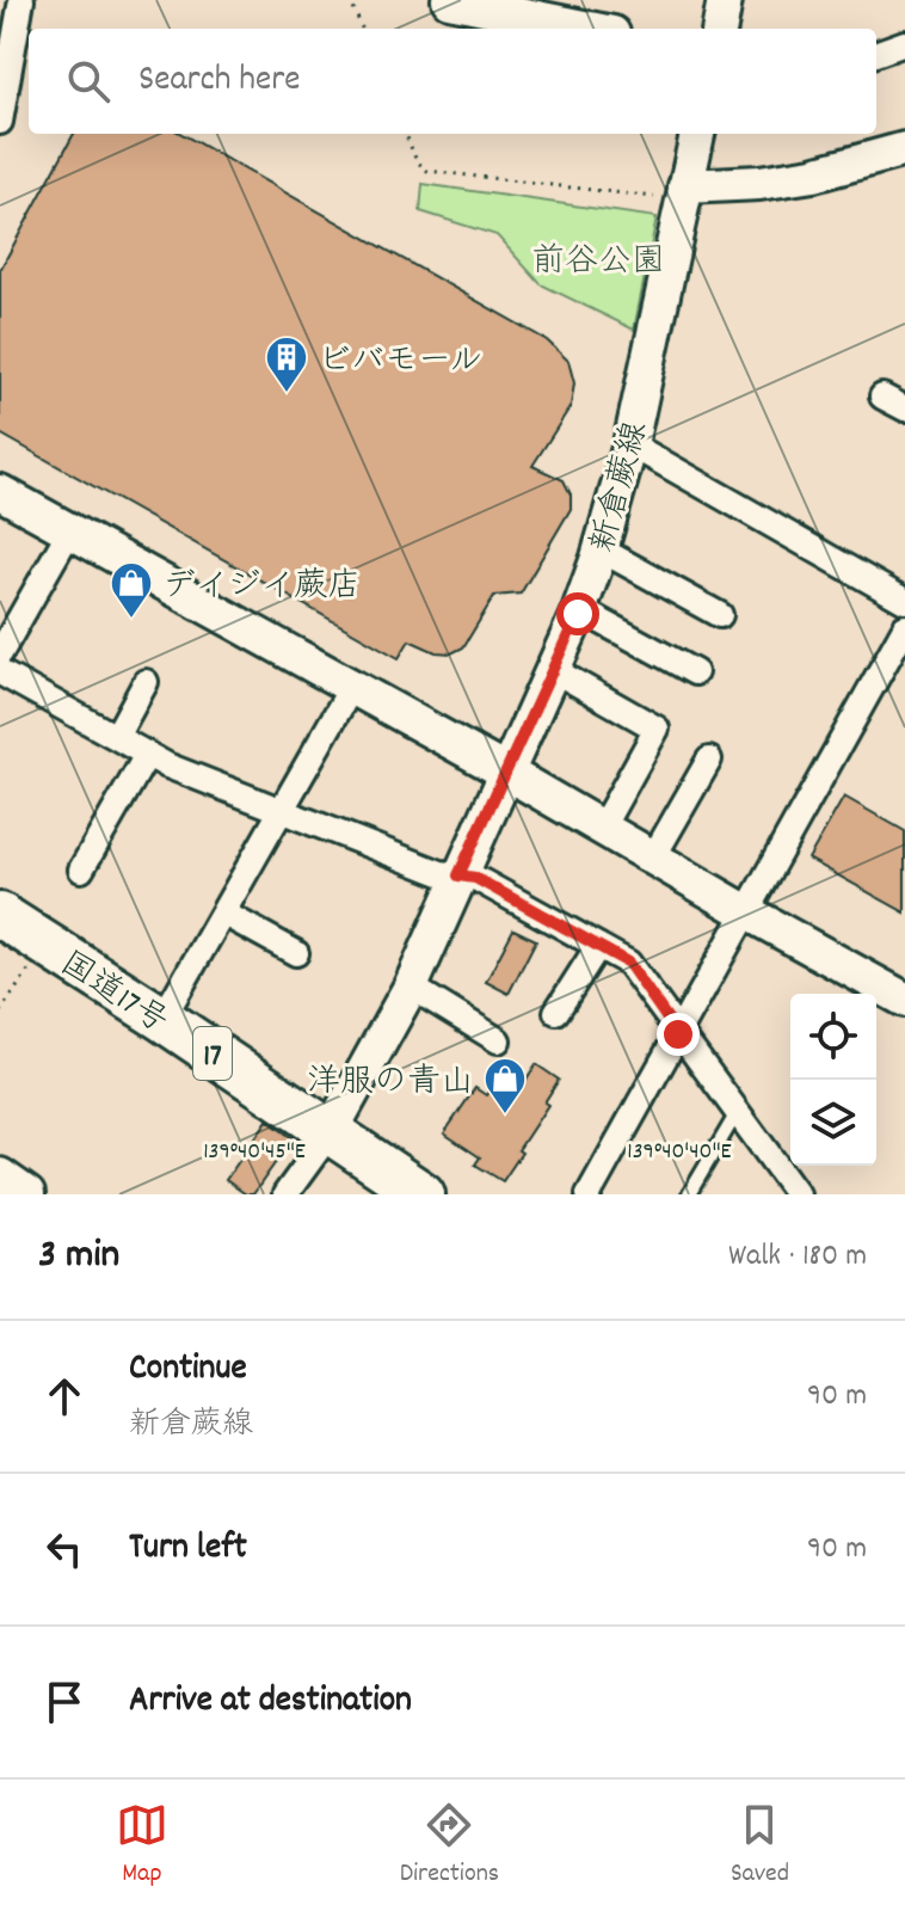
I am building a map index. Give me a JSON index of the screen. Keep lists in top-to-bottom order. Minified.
{"streets":{"highway":["国道17号","17"],"street":["新倉蕨線"]},"crossings":[["新倉蕨線","国道17号"]],"parks":["前谷公園"],"places":{"building":["ビバモール"],"shop":["デイジイ蕨店","洋服の青山"]},"page":{"search":"Search here","heading":["3 min","Walk · 180 m"],"list":[["Continue","新倉蕨線","90 m"],["Turn left","90 m"],"Arrive at destination"],"nav":["Map","Directions","Saved"]},"coordinates":["139°40'45\"E","139°40'40\"E"]}
